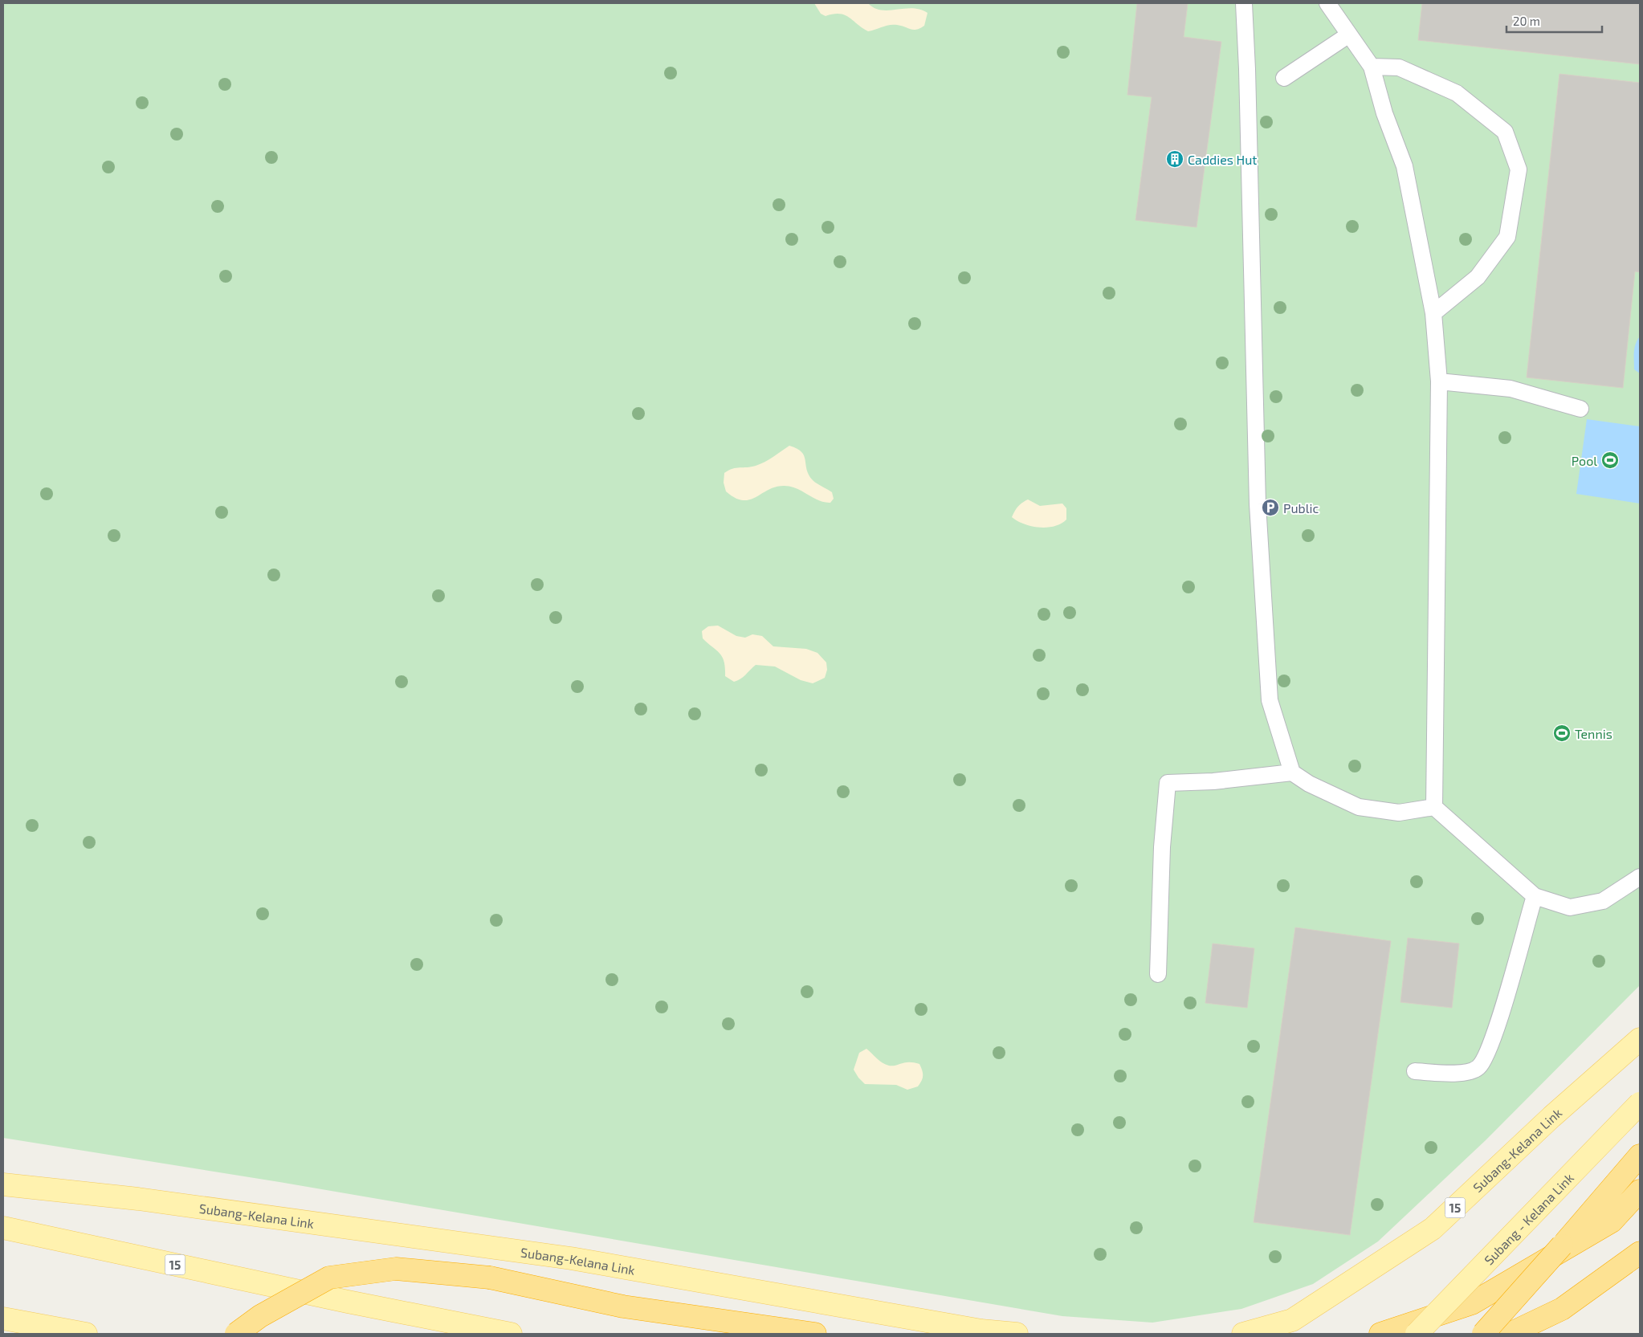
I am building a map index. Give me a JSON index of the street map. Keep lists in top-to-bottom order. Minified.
{"streets":{"main road":["Subang-Kelana Link","15","Subang - Kelana Link"]},"places":{"building":["Caddies Hut"],"sports":["Pool","Tennis"],"parking":["Public"]},"scale_bar":"20 m"}
